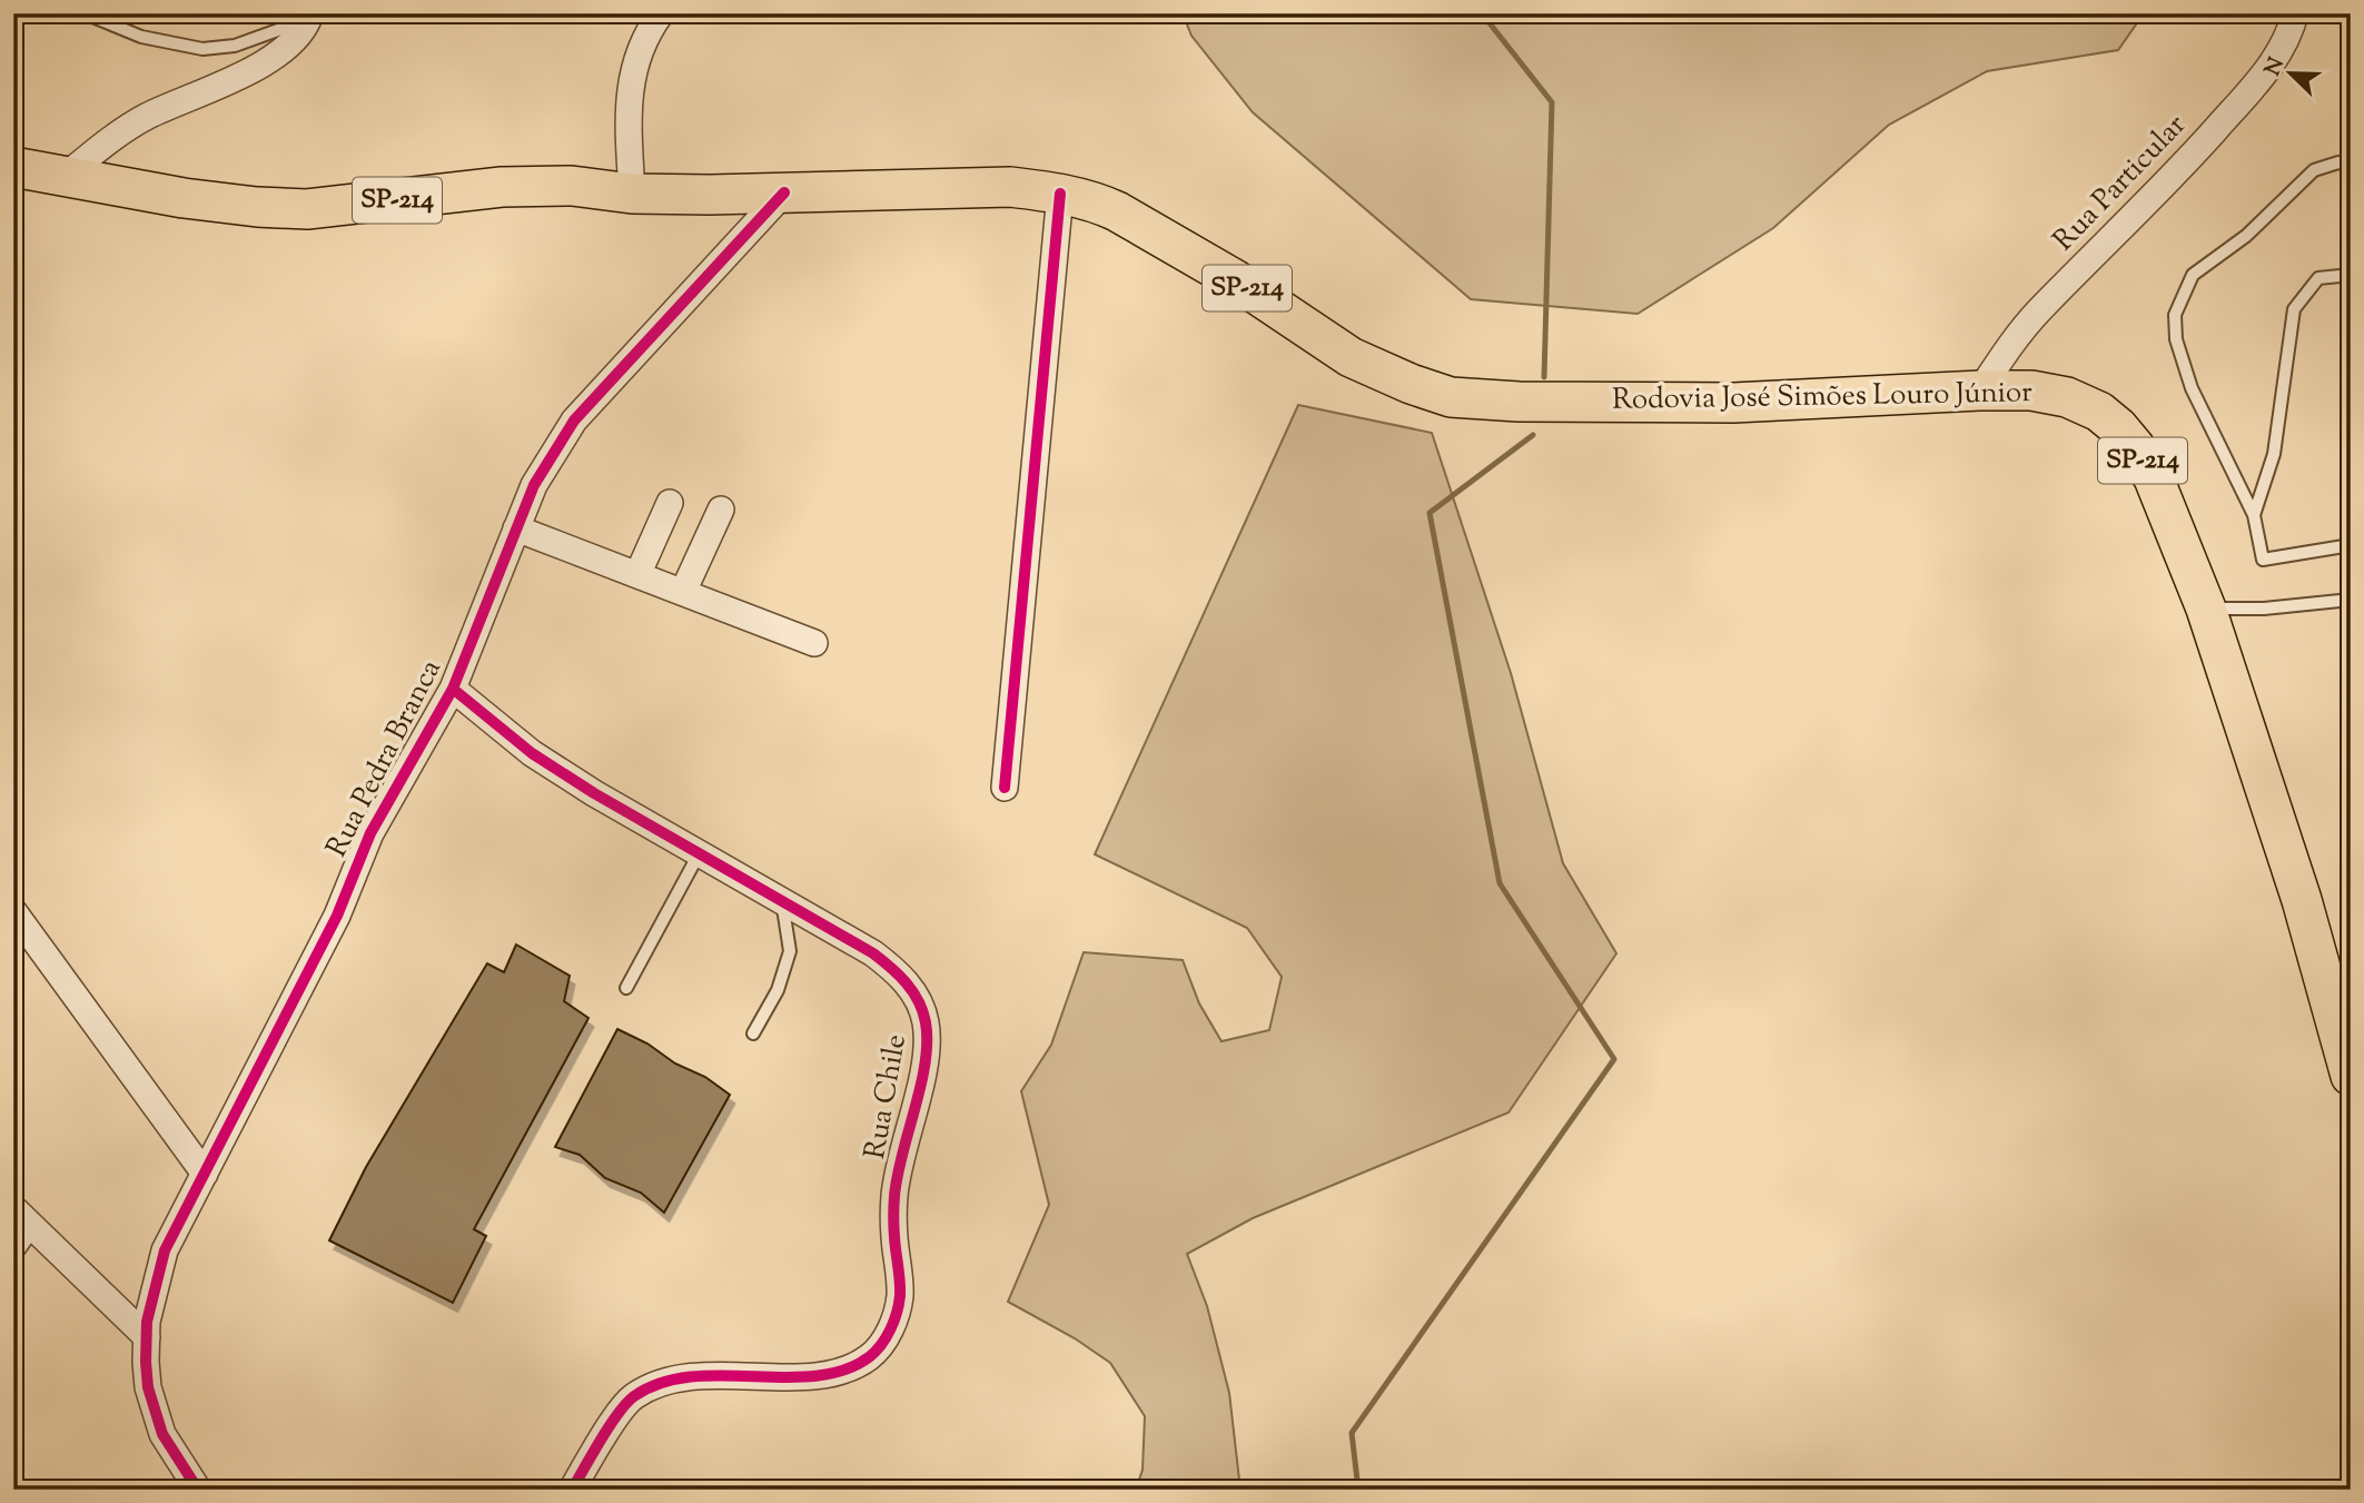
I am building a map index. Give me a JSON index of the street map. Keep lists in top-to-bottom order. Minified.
{"streets":{"main road":["SP-214","Rodovia José Simões Louro Júnior"],"street":["Rua Particular","Rua Pedra Branca","Rua Chile"]},"crossings":[["Rua Particular","Rodovia José Simões Louro Júnior"],["Rodovia José Simões Louro Júnior","Rua Pedra Branca"],["Rua Pedra Branca","Rua Chile"]],"north":"top left"}
